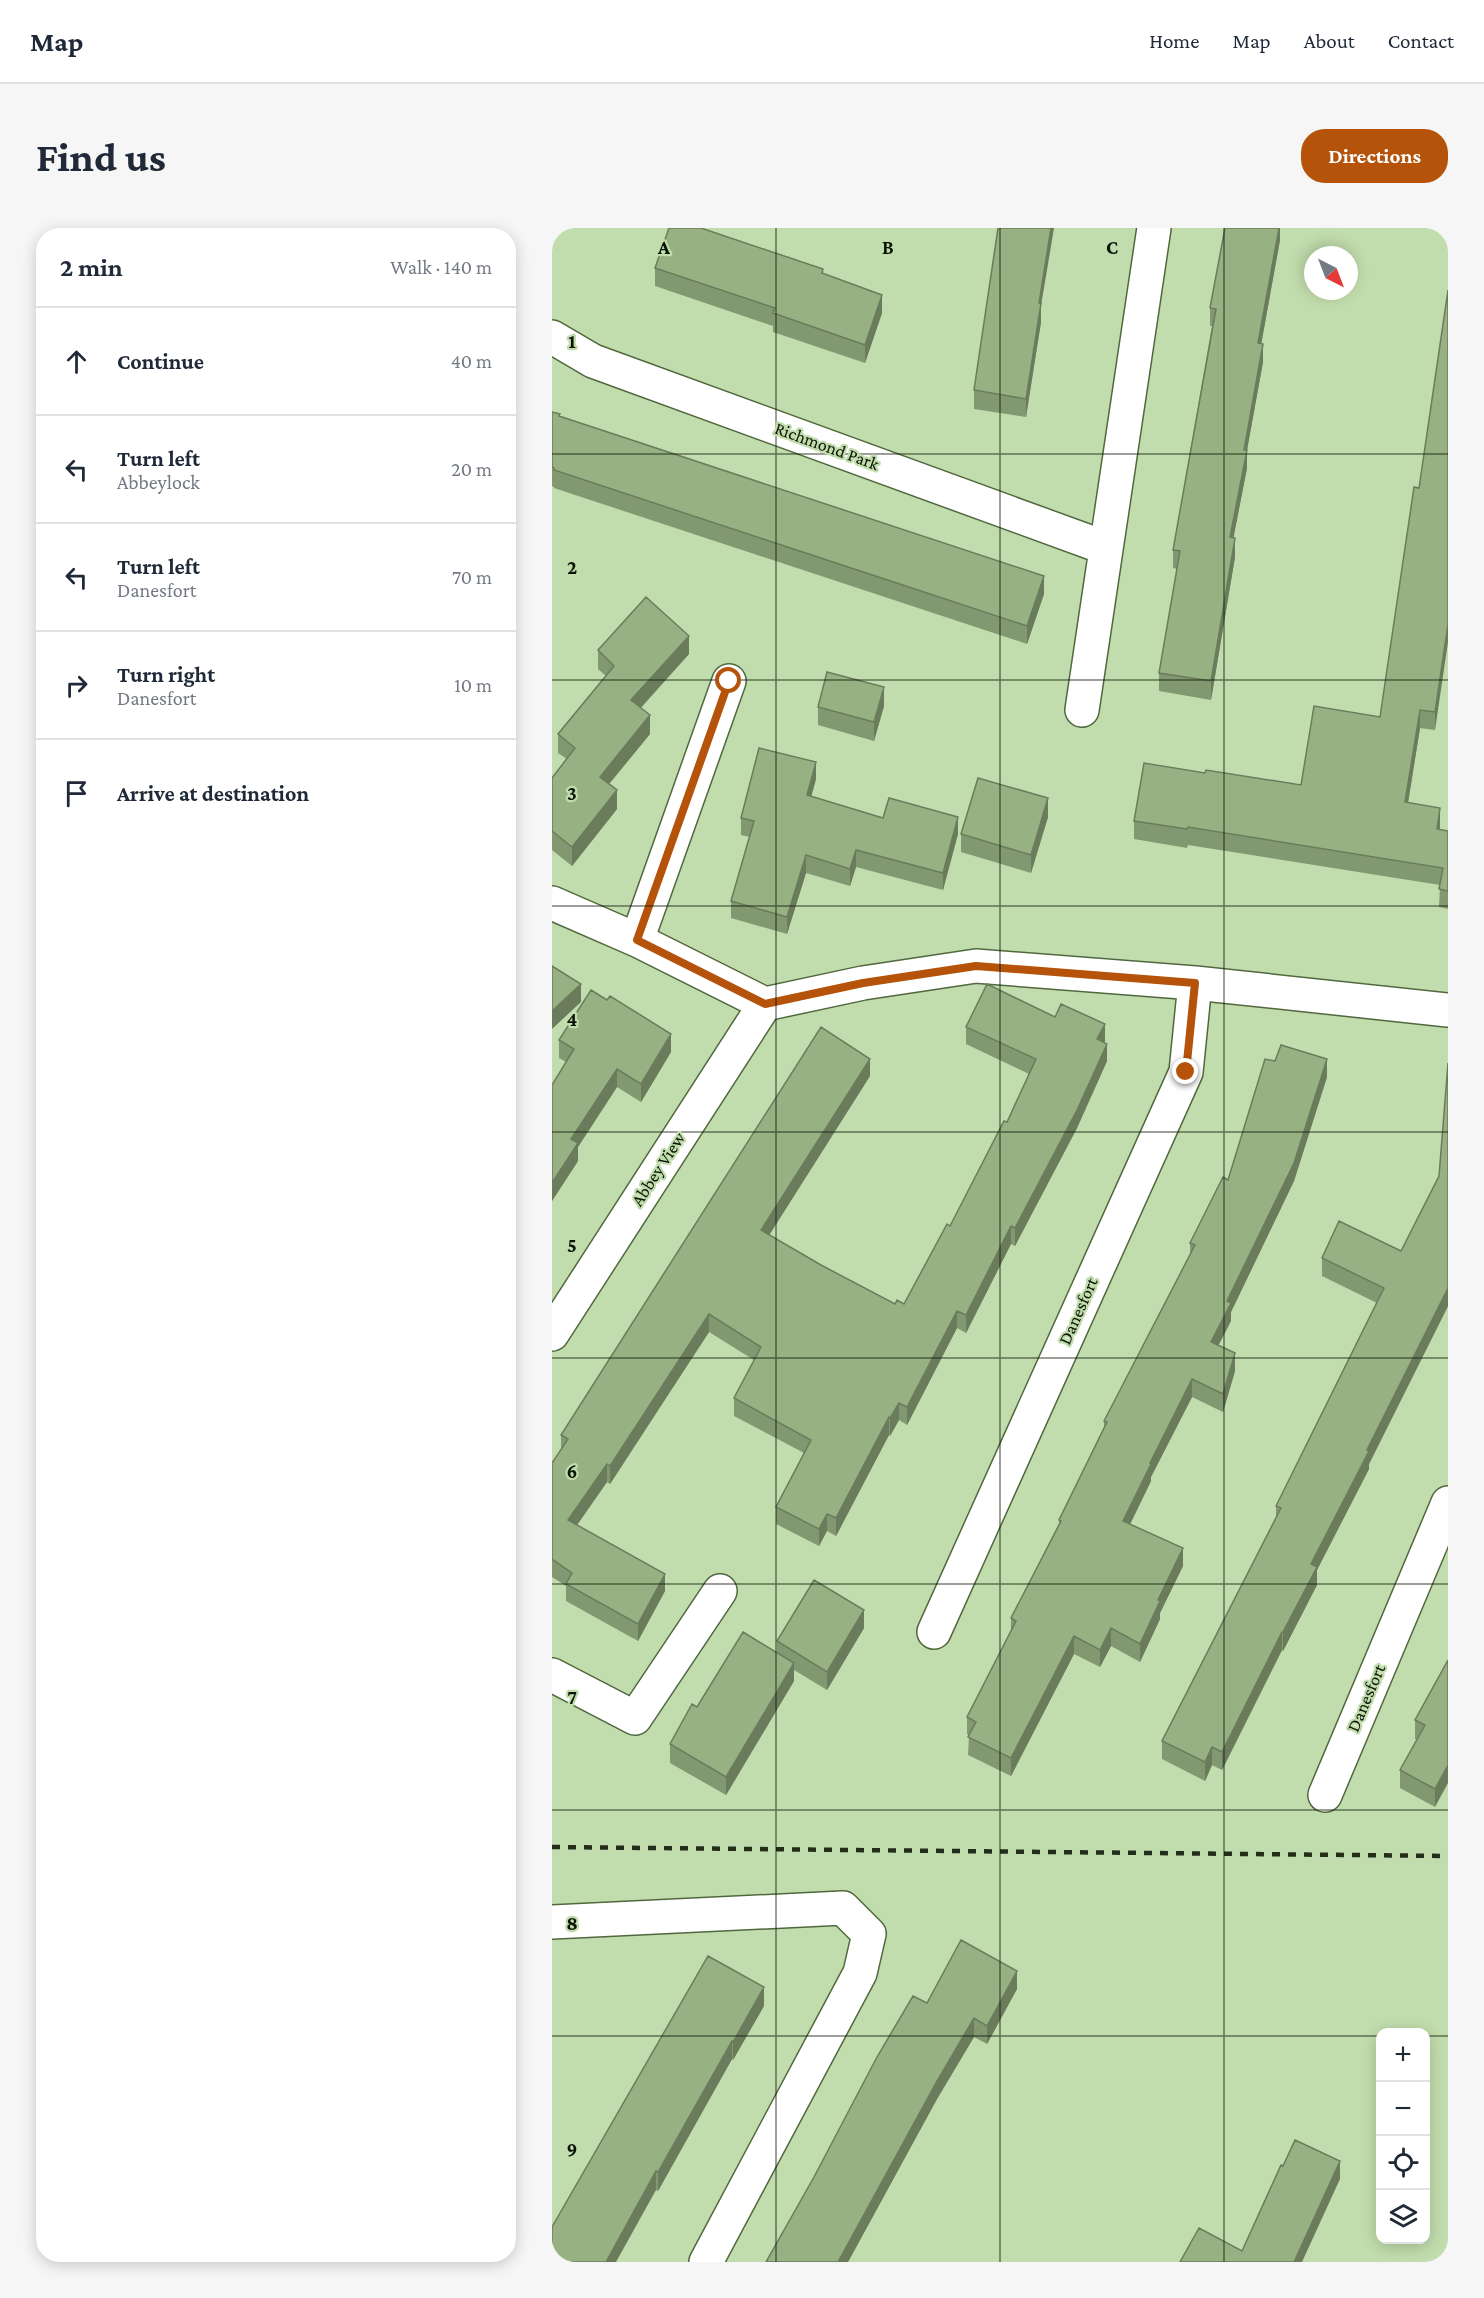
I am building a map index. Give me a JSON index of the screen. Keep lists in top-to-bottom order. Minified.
{"streets":{"street":["Richmond Park","Abbey View","Danesfort"]},"north":"bottom right","page":{"header":"Map","nav":["Home","Map","About","Contact"],"buttons":"Directions","title":"Find us","heading":["2 min","Walk · 140 m"],"list":[["Continue","40 m"],["Turn left","Abbeylock","20 m"],["Turn left","Danesfort","70 m"],["Turn right","Danesfort","10 m"],"Arrive at destination"],"map_buttons":["+","−"]},"grid":{"columns":["A","B","C"],"rows":["1","2","3","4","5","6","7","8","9"]}}
